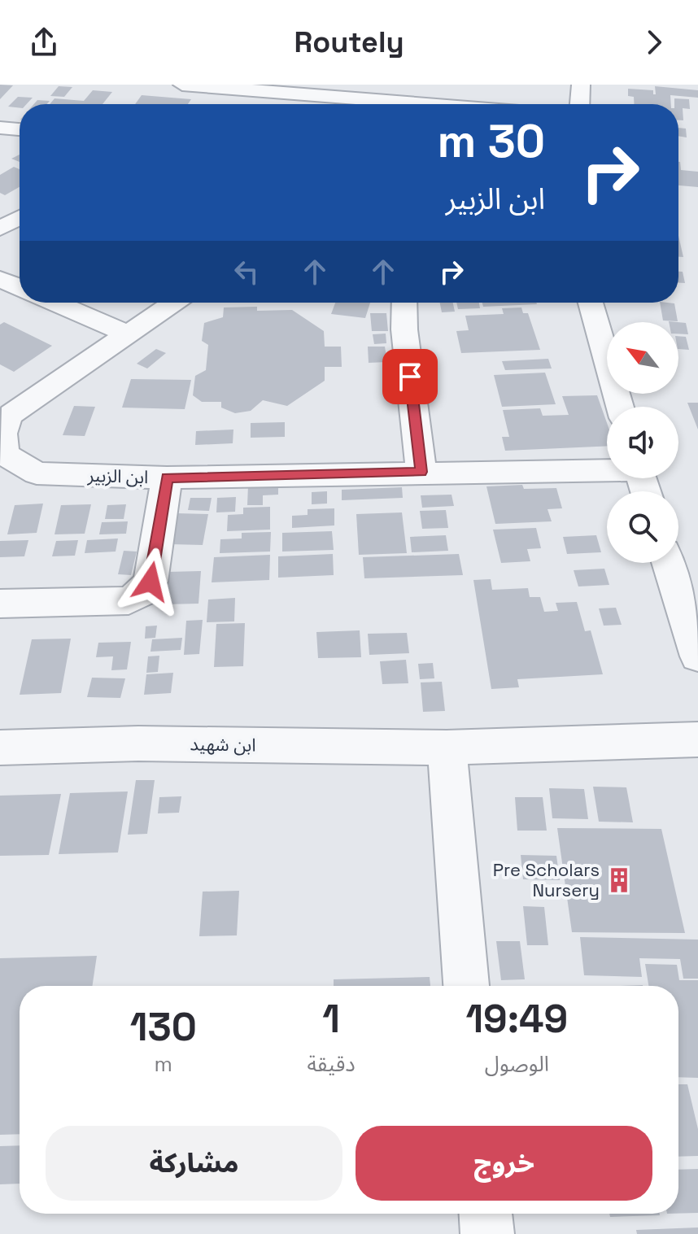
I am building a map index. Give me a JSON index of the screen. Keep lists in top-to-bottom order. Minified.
{"streets":{"street":["ابن الزبير","ابن شهيد"]},"places":{"building":["Pre Scholars Nursery"]},"north":"top left","page":{"header":"Routely","turn":["30 m","ابن الزبير"],"eta":["19:49","الوصول","1","دقيقة","130","m"],"buttons":["خروج","مشاركة"]}}
